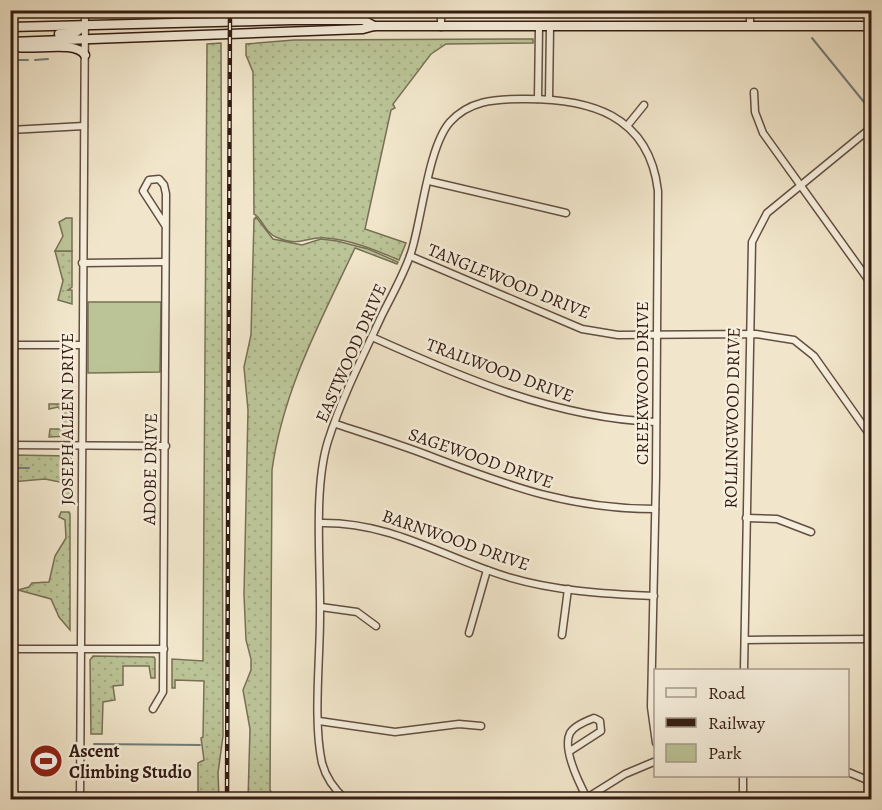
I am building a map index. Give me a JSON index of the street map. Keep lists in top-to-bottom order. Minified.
{"streets":{"street":["TANGLEWOOD DRIVE","EASTWOOD DRIVE","TRAILWOOD DRIVE","CREEKWOOD DRIVE","ROLLINGWOOD DRIVE","JOSEPH ALLEN DRIVE","SAGEWOOD DRIVE","ADOBE DRIVE","BARNWOOD DRIVE"]},"crossings":[["TANGLEWOOD DRIVE","EASTWOOD DRIVE"],["TANGLEWOOD DRIVE","CREEKWOOD DRIVE"],["TANGLEWOOD DRIVE","ROLLINGWOOD DRIVE"],["EASTWOOD DRIVE","TRAILWOOD DRIVE"],["EASTWOOD DRIVE","CREEKWOOD DRIVE"],["EASTWOOD DRIVE","SAGEWOOD DRIVE"],["EASTWOOD DRIVE","BARNWOOD DRIVE"],["TRAILWOOD DRIVE","CREEKWOOD DRIVE"],["CREEKWOOD DRIVE","SAGEWOOD DRIVE"],["CREEKWOOD DRIVE","BARNWOOD DRIVE"]],"places":{"sports":["Ascent Climbing Studio"]},"legend":["Road","Railway","Park"]}
